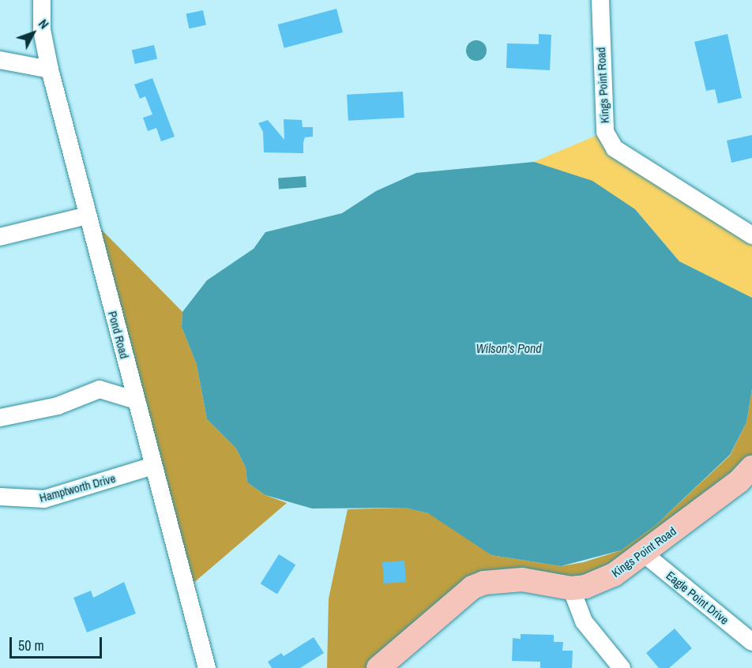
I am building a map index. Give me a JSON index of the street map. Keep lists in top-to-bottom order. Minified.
{"streets":{"main road":["Kings Point Road"],"street":["Pond Road","Hamptworth Drive","Eagle Point Drive"]},"crossings":[["Kings Point Road","Eagle Point Drive"],["Pond Road","Hamptworth Drive"]],"water":["Wilson's Pond"],"scale_bar":"50 m","north":"top right"}
